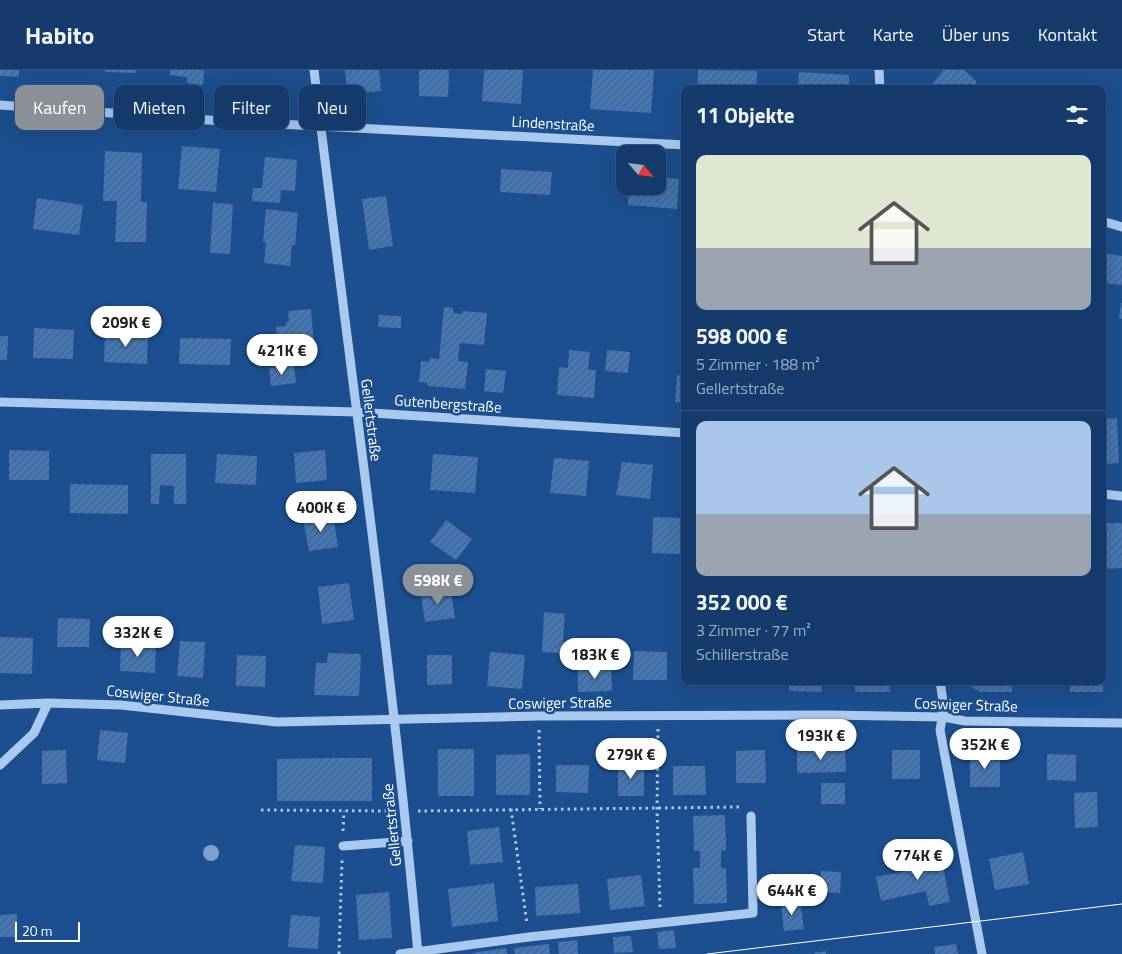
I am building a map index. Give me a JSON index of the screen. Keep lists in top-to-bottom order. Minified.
{"streets":{"street":["Lindenstraße","Gutenbergstraße","Gellertstraße","Coswiger Straße"]},"crossings":[["Gutenbergstraße","Gellertstraße"],["Gellertstraße","Coswiger Straße"]],"scale_bar":"20 m","north":"bottom right","page":{"header":"Habito","nav":["Start","Karte","Über uns","Kontakt"],"chip":["Kaufen","Mieten","Filter","Neu"],"heading":"11 Objekte","list":[{"name":"598 000 €","note":"5 Zimmer · 188 m² · Gellertstraße"},{"name":"352 000 €","note":"3 Zimmer · 77 m² · Schillerstraße"}],"price":["209K €","421K €","400K €","598K €","332K €","183K €","193K €","352K €","279K €","774K €","644K €"],"scale":"20 m"}}
